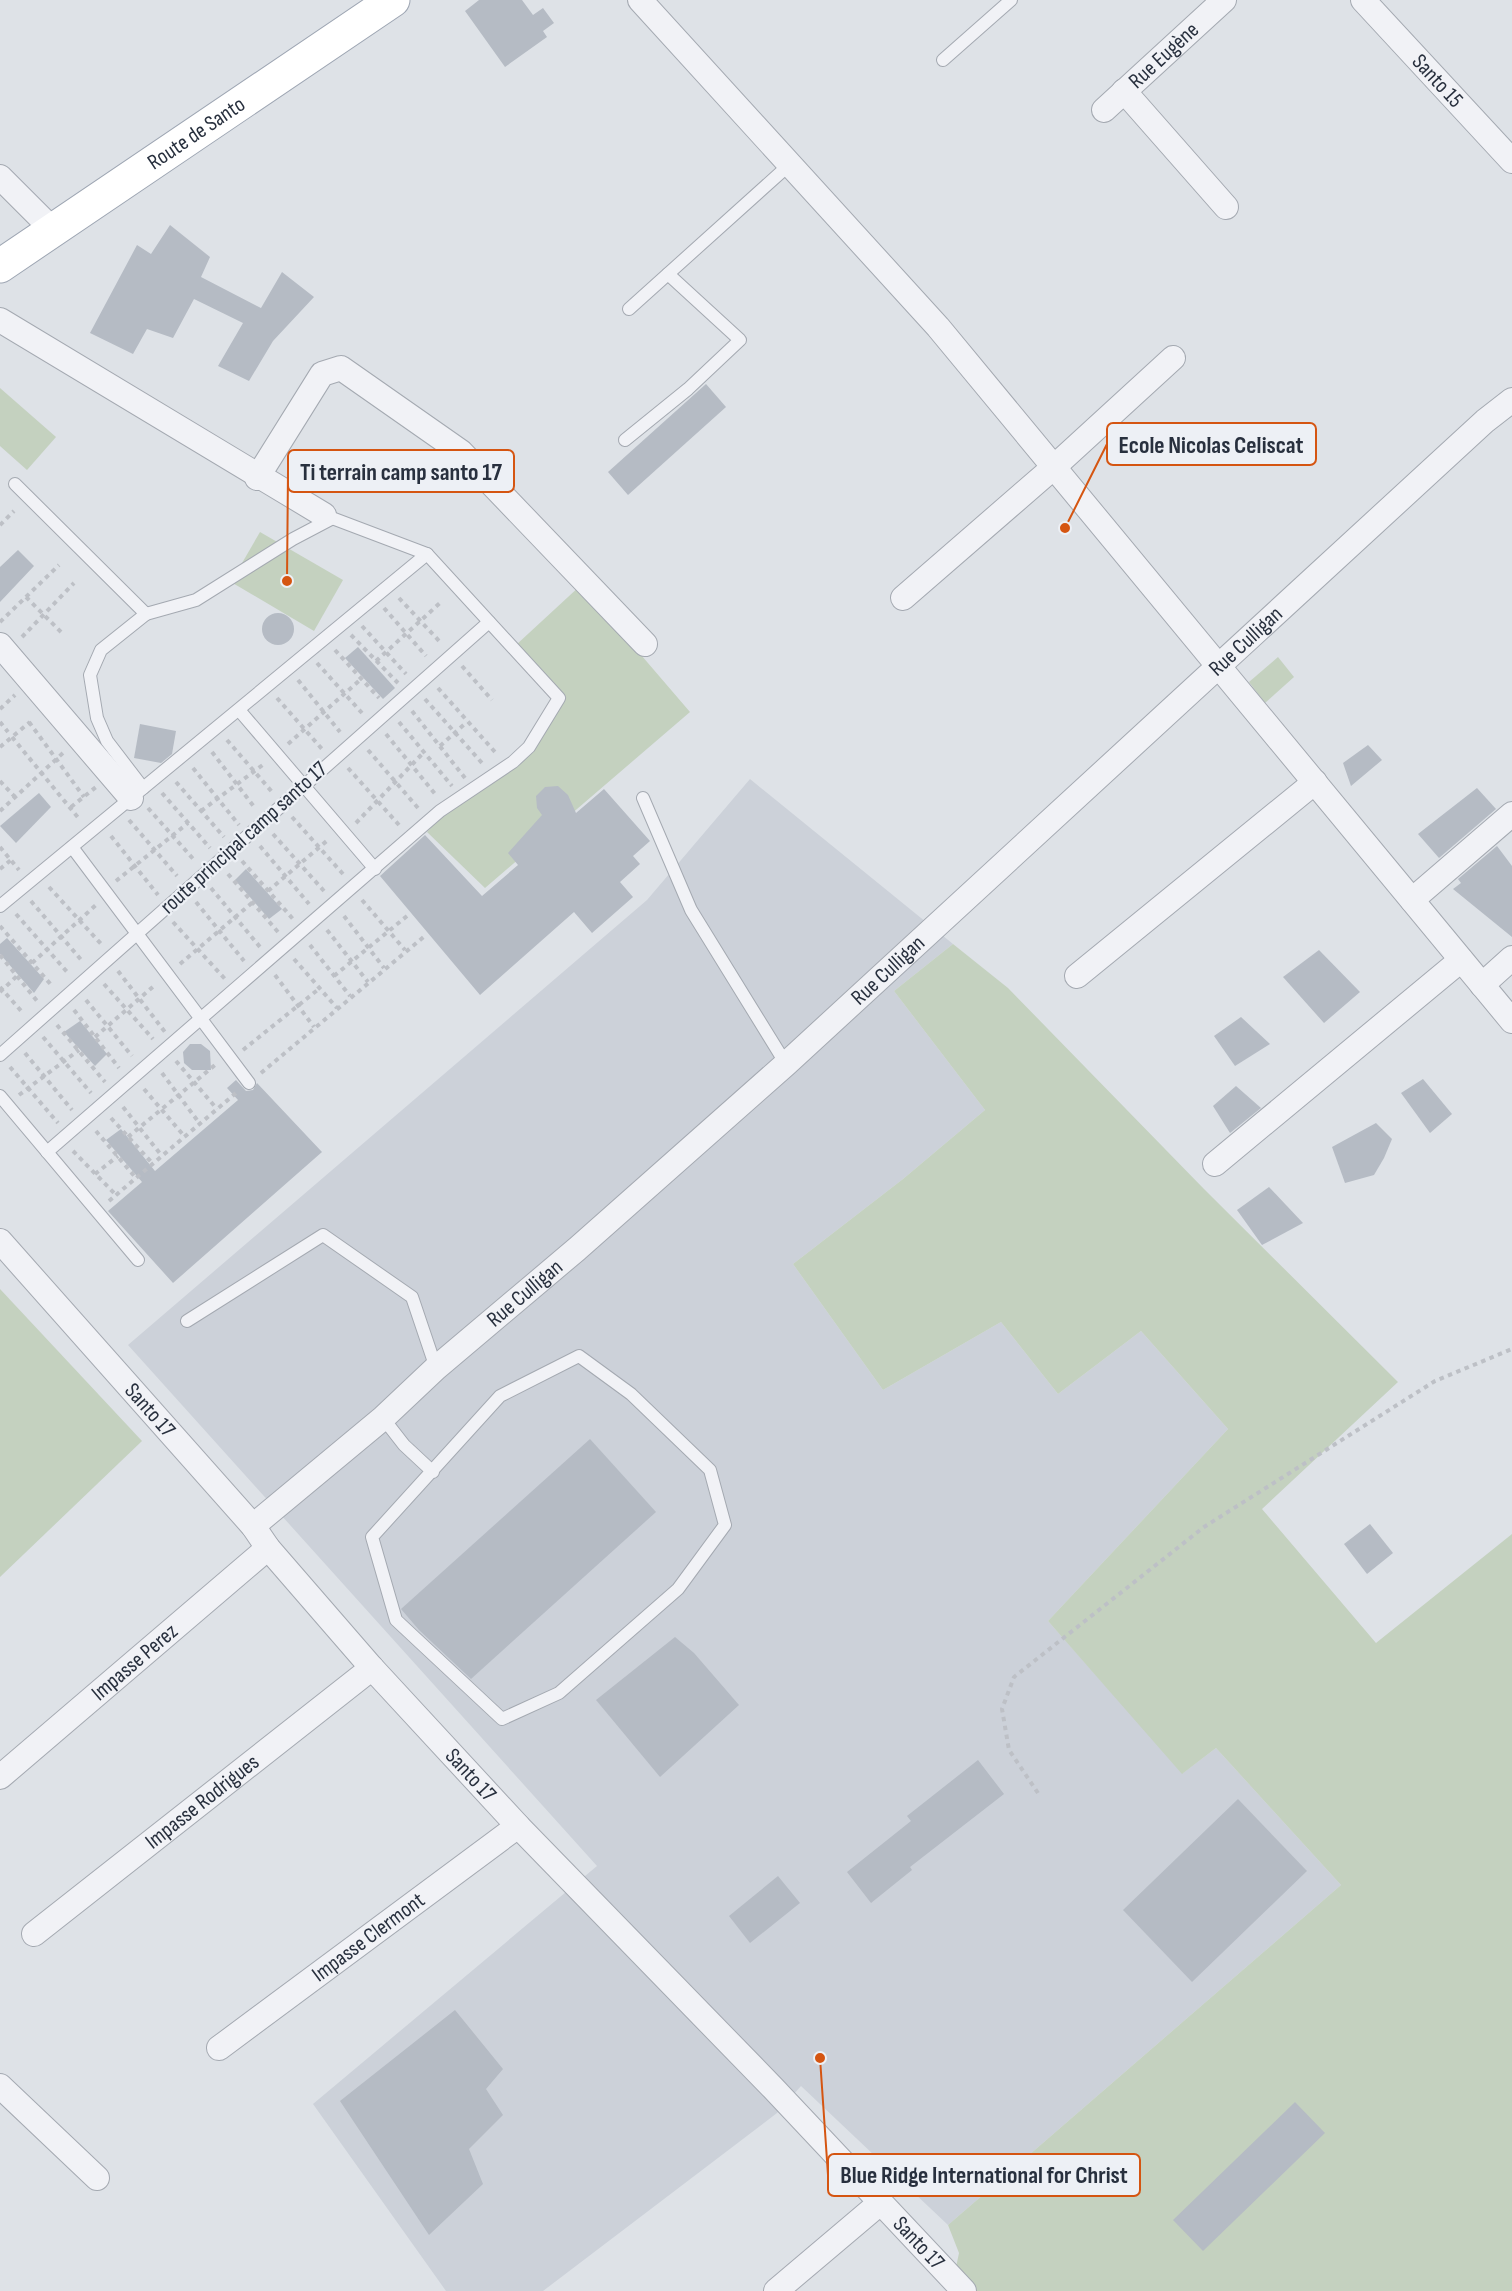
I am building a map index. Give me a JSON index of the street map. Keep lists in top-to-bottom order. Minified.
{"streets":{"main road":["Route de Santo"],"street":["Rue Eugène","Santo 15","Rue Culligan","Santo 17","Impasse Perez","Impasse Rodrigues","Impasse Clermont"],"lane":["route principal camp santo 17"]},"crossings":[["Rue Culligan","Santo 17"],["Santo 17","Impasse Perez"],["Santo 17","Impasse Rodrigues"],["Santo 17","Impasse Clermont"]],"places":["Ecole Nicolas Celiscat","Ti terrain camp santo 17","Blue Ridge International for Christ"]}
